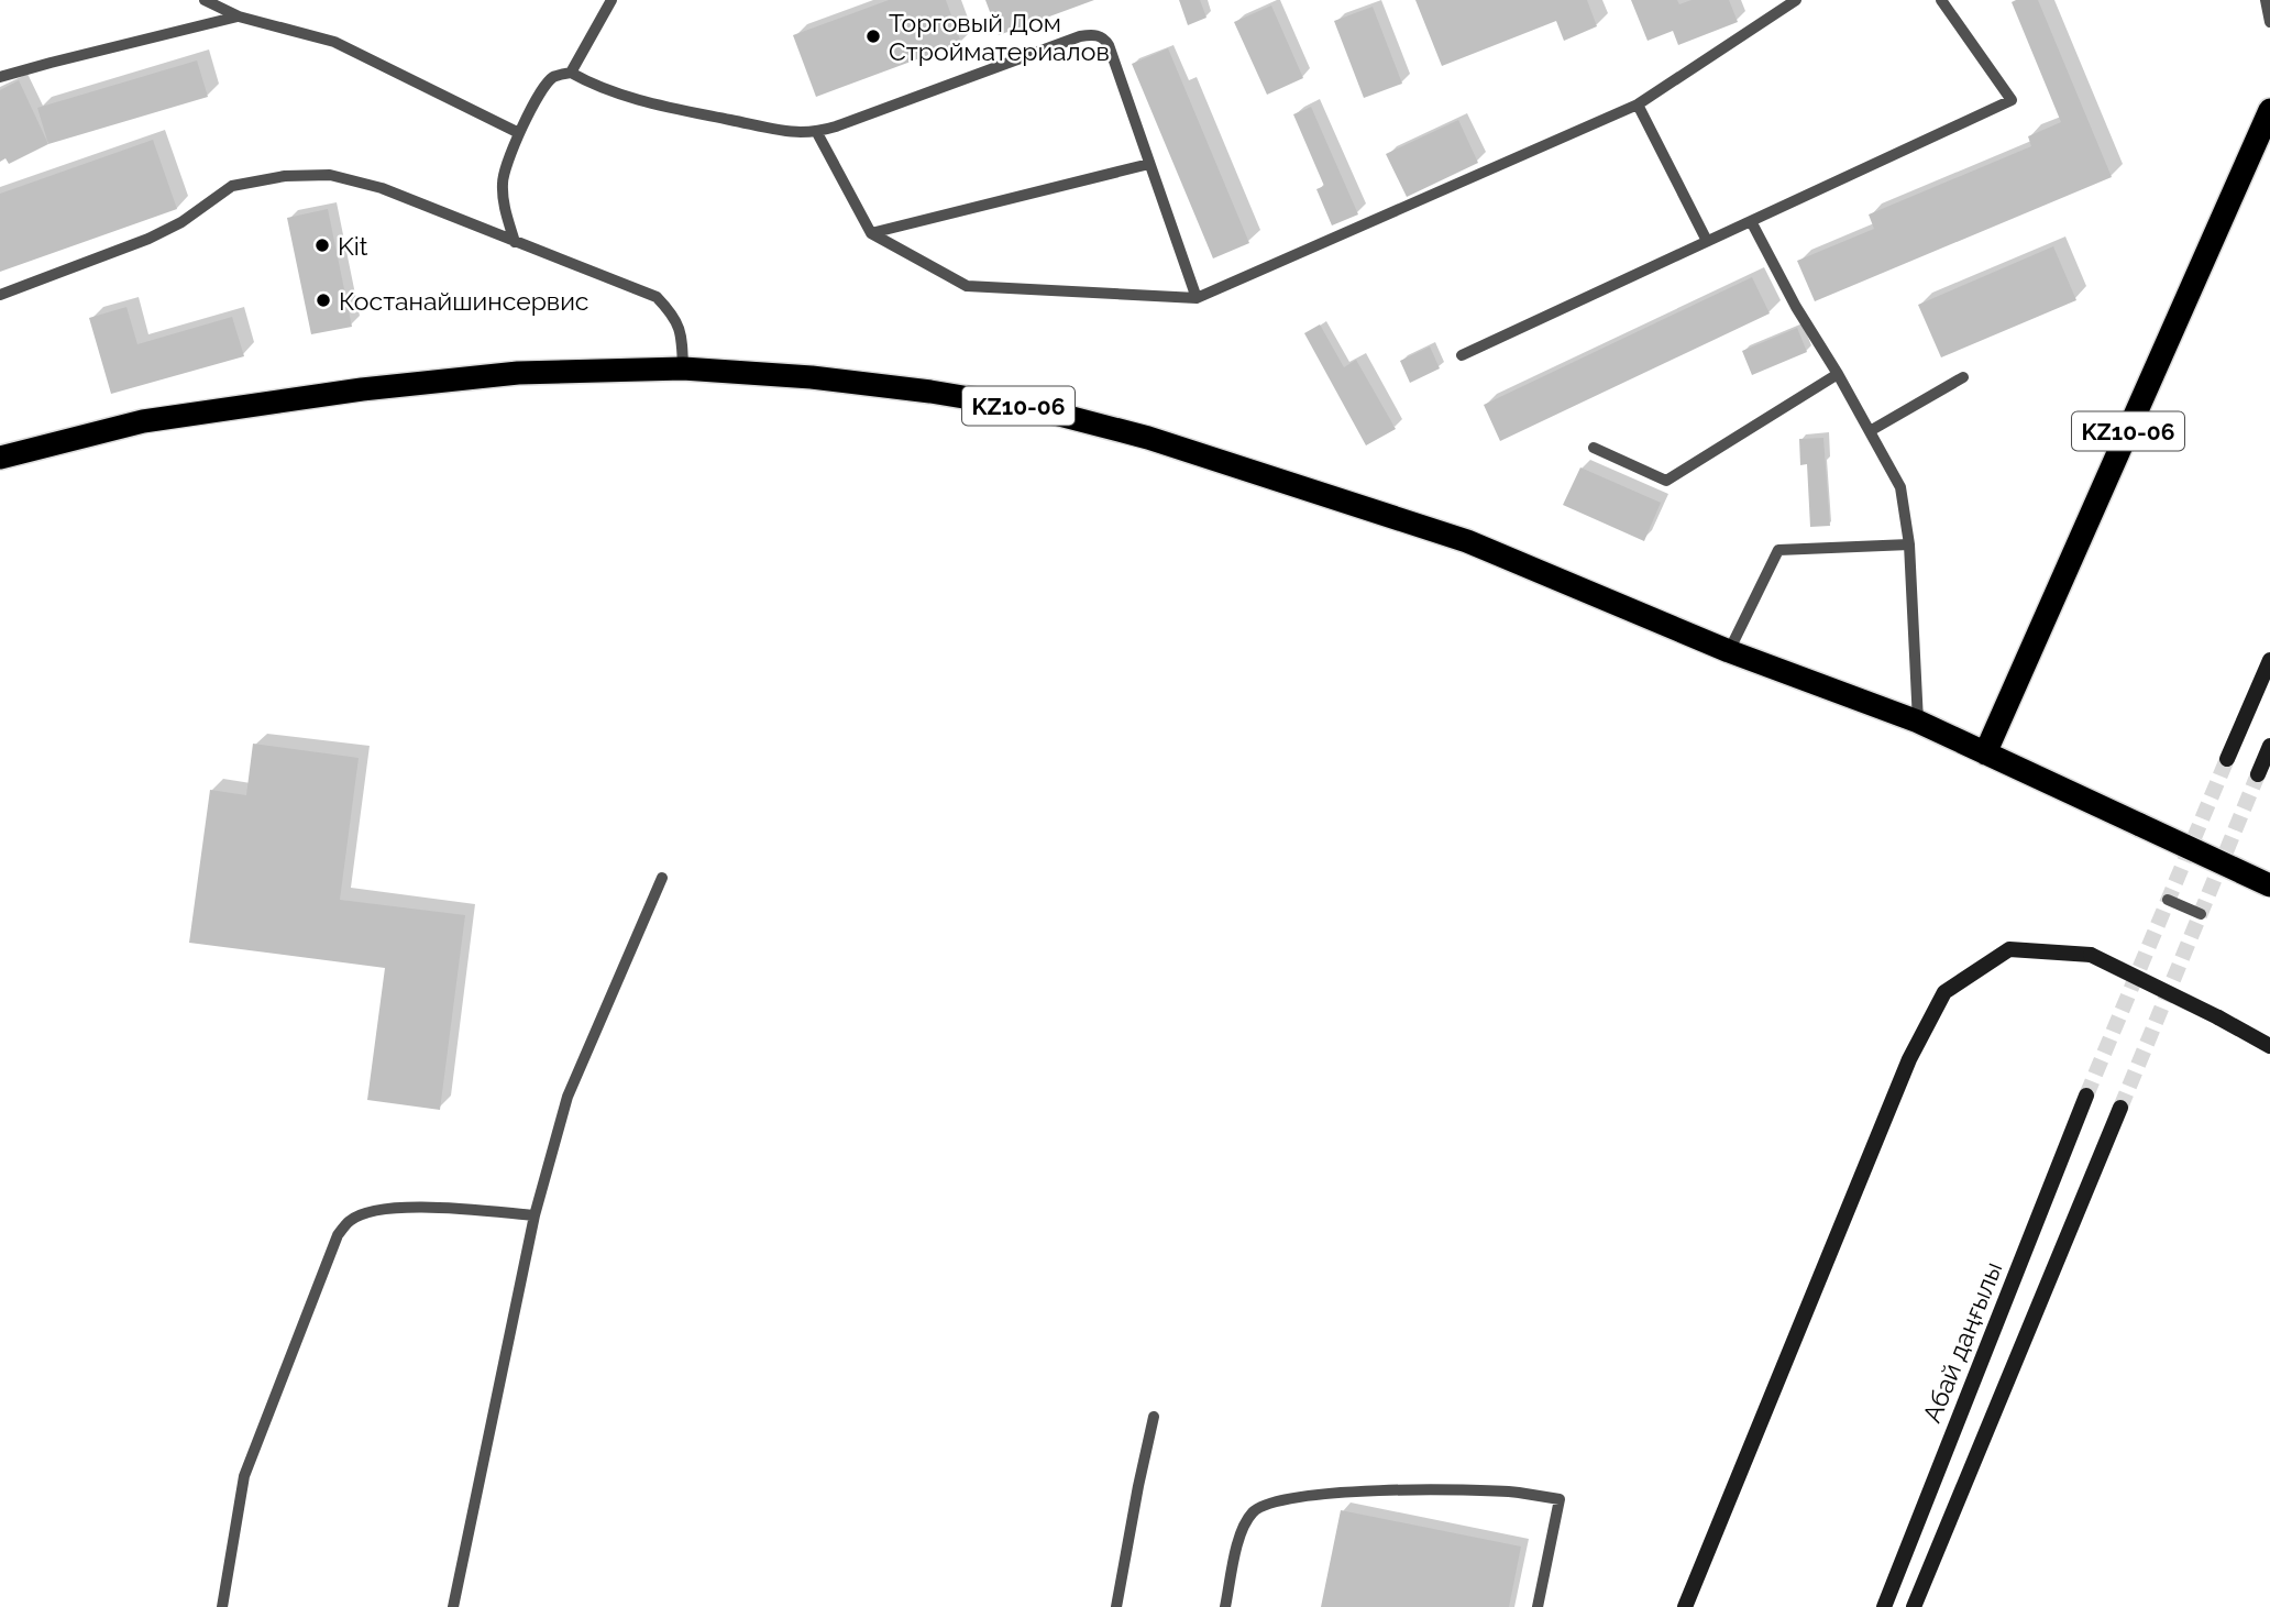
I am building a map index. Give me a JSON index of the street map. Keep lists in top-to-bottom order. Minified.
{"streets":{"highway":["KZ10-06"],"main road":["Абай даңғылы"]},"places":["Торговый Дом Стройматериалов","Kit","Костанайшинсервис"]}
